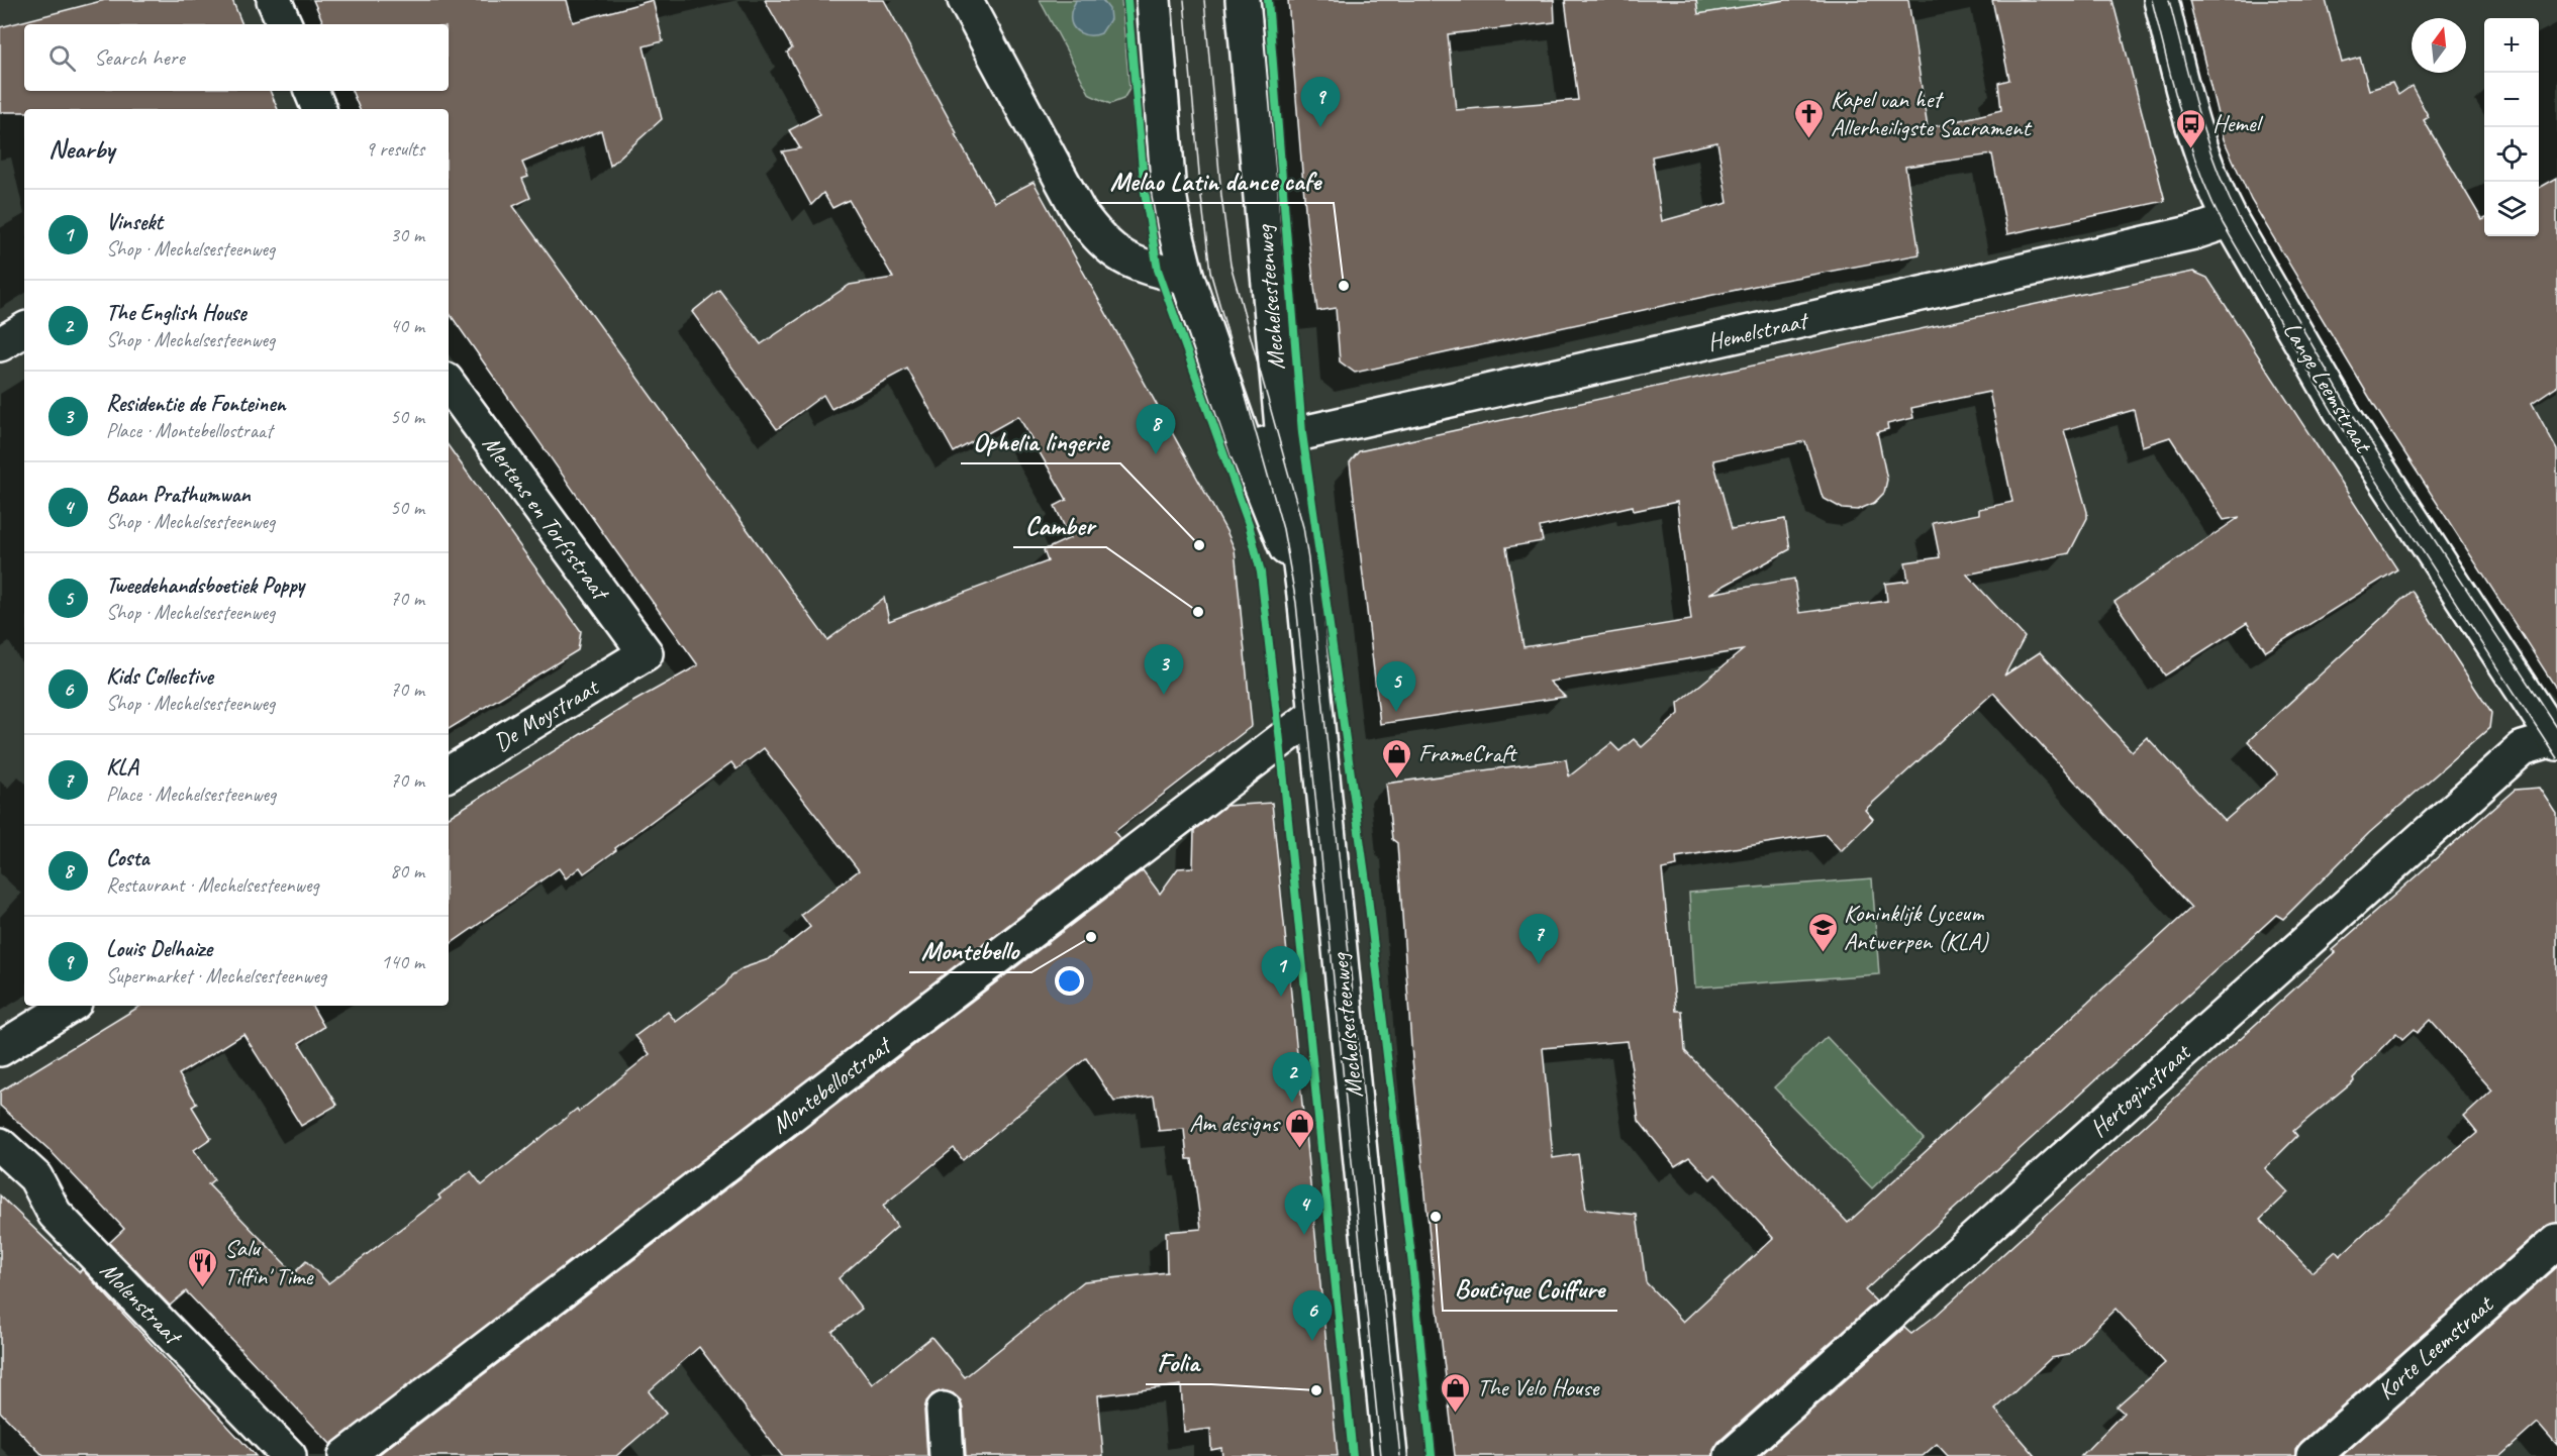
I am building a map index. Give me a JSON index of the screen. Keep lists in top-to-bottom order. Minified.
{"streets":{"street":["Mechelsesteenweg","Hemelstraat","Lange Leemstraat","Mertens en Torfsstraat","De Moystraat","Montebellostraat","Hertoginstraat","Molenstraat","Korte Leemstraat"]},"crossings":[["Mechelsesteenweg","Hemelstraat"],["Mechelsesteenweg","Montebellostraat"],["Hemelstraat","Lange Leemstraat"],["Lange Leemstraat","Hertoginstraat"],["Mertens en Torfsstraat","De Moystraat"]],"places":{"church":["Kapel van het Allerheiligste Sacrament"],"bus stop":["Hemel"],"other":["Melao Latin dance cafe","Ophelia lingerie","Camber","Montebello","Boutique Coiffure","Folia"],"shop":["FrameCraft","Am designs","The Velo House"],"school or university":["Koninklijk Lyceum Antwerpen (KLA)"],"restaurant":["Salu Tiffin' Time"]},"north":"top","page":{"map_buttons":["+","−"],"search":"Search here","pins":["9","8","3","5","7","1","2","4","6"],"heading":["Nearby","9 results"],"list":[{"mark":"1","name":"Vinsekt","note":"Shop · Mechelsesteenweg","value":"30 m"},{"mark":"2","name":"The English House","note":"Shop · Mechelsesteenweg","value":"40 m"},{"mark":"3","name":"Residentie de Fonteinen","note":"Place · Montebellostraat","value":"50 m"},{"mark":"4","name":"Baan Prathumwan","note":"Shop · Mechelsesteenweg","value":"50 m"},{"mark":"5","name":"Tweedehandsboetiek Poppy","note":"Shop · Mechelsesteenweg","value":"70 m"},{"mark":"6","name":"Kids Collective","note":"Shop · Mechelsesteenweg","value":"70 m"},{"mark":"7","name":"KLA","note":"Place · Mechelsesteenweg","value":"70 m"},{"mark":"8","name":"Costa","note":"Restaurant · Mechelsesteenweg","value":"80 m"},{"mark":"9","name":"Louis Delhaize","note":"Supermarket · Mechelsesteenweg","value":"140 m"}]}}
